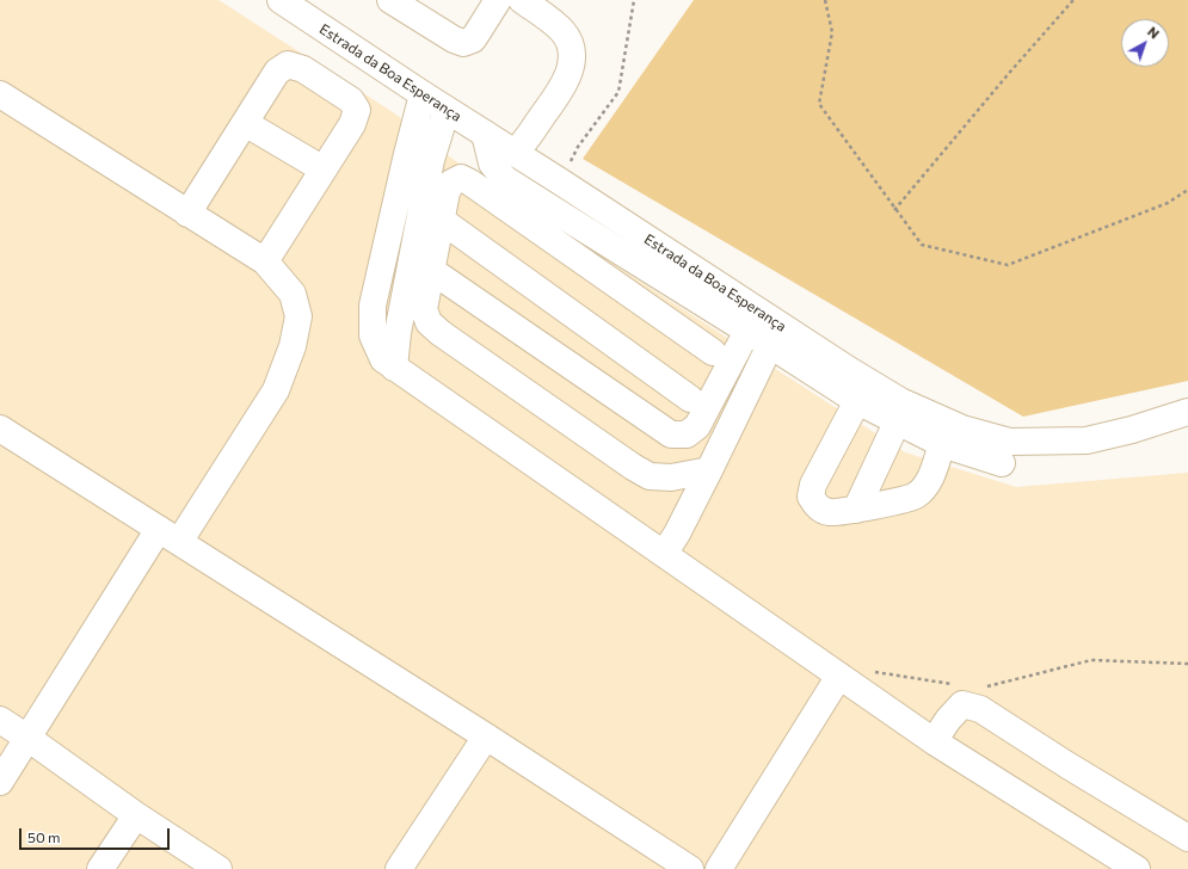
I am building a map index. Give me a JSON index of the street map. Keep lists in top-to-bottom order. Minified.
{"streets":{"main road":["Estrada da Boa Esperança"]},"scale_bar":"50 m","north":"top right"}
